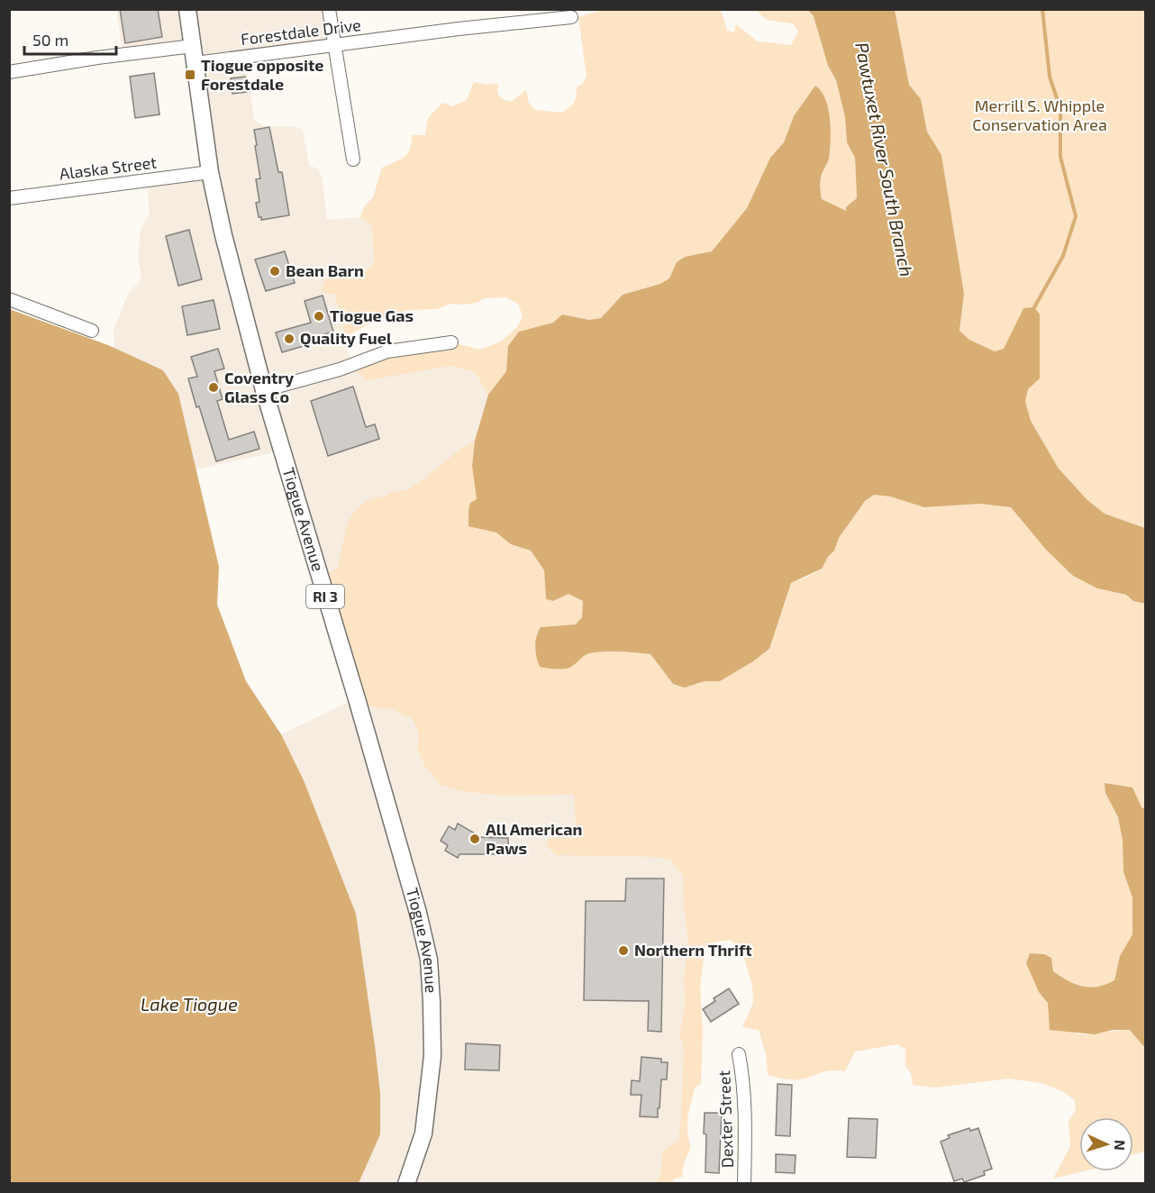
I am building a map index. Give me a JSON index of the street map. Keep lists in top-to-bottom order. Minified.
{"streets":{"main road":["Tiogue Avenue","RI 3"],"street":["Forestdale Drive","Alaska Street","Dexter Street"]},"crossings":[["Forestdale Drive","Tiogue Avenue"],["Alaska Street","Tiogue Avenue"]],"water":["Pawtuxet River South Branch","Lake Tiogue"],"parks":["Merrill S. Whipple Conservation Area"],"places":{"transit":["Tiogue opposite Forestdale"],"other":["Bean Barn","Tiogue Gas","Quality Fuel","Coventry Glass Co","All American Paws","Northern Thrift"]},"scale_bar":"50 m","north":"right"}
